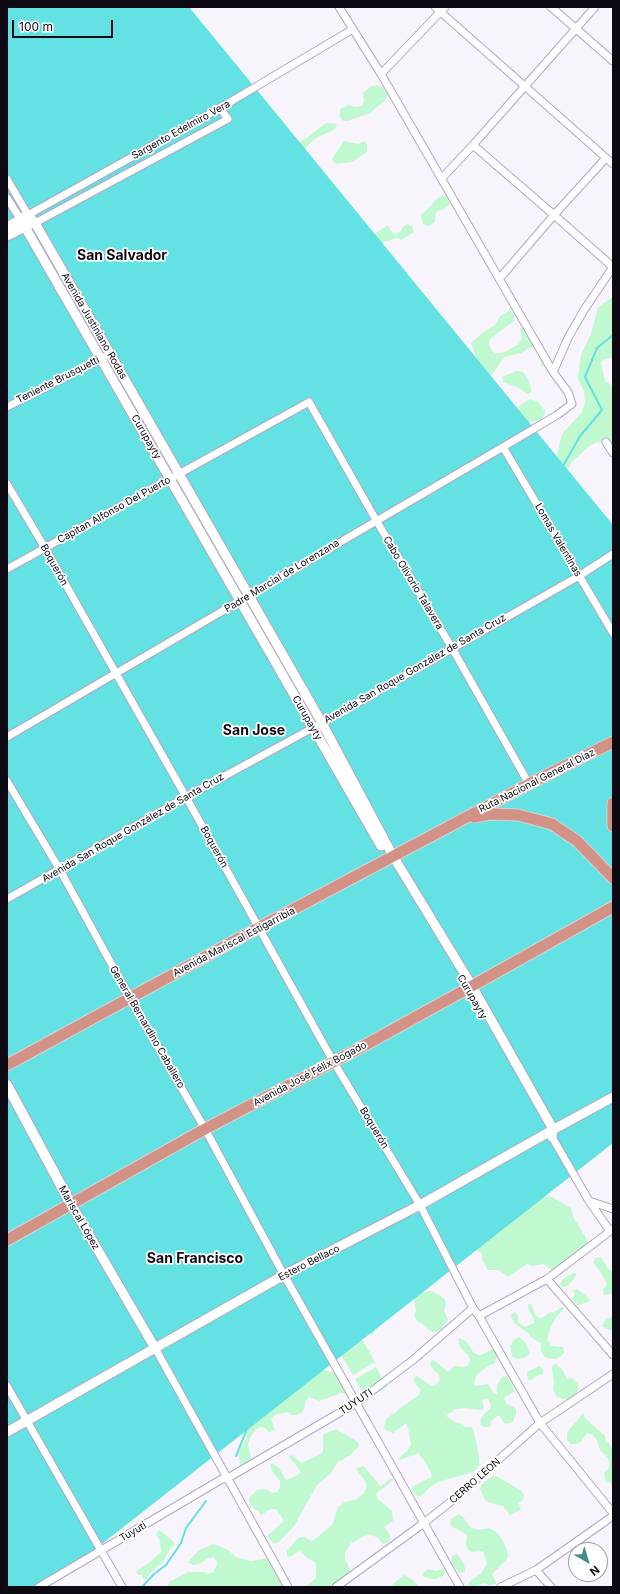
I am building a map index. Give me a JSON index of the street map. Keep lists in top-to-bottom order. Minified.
{"streets":{"highway":["Ruta Nacional General Díaz","Avenida Mariscal Estigarribia","Avenida José Félix Bogado"],"main road":["Mariscal López"],"street":["Sargento Edelmiro Vera","Avenida Justiniano Rodas","Teniente Brusquetti","Curupayty","Capitan Alfonso Del Puerto","Lomas Valentinas","Boquerón","Padre Marcial de Lorenzana","Cabo Olivorio Talavera","Avenida San Roque González de Santa Cruz","General Bernardino Caballero","Estero Bellaco","TUYUTI","CERRO LEON","Tuyuti"]},"crossings":[["Sargento Edelmiro Vera","Avenida Justiniano Rodas"],["Sargento Edelmiro Vera","Curupayty"],["Avenida Justiniano Rodas","Teniente Brusquetti"],["Avenida Justiniano Rodas","Curupayty"],["Avenida Justiniano Rodas","Capitan Alfonso Del Puerto"],["Teniente Brusquetti","Curupayty"],["Curupayty","Capitan Alfonso Del Puerto"],["Curupayty","Padre Marcial de Lorenzana"],["Curupayty","Avenida San Roque González de Santa Cruz"],["Curupayty","Avenida Mariscal Estigarribia"],["Curupayty","Avenida José Félix Bogado"],["Curupayty","Estero Bellaco"],["Capitan Alfonso Del Puerto","Boquerón"],["Capitan Alfonso Del Puerto","Cabo Olivorio Talavera"],["Lomas Valentinas","Padre Marcial de Lorenzana"],["Lomas Valentinas","Avenida San Roque González de Santa Cruz"],["Boquerón","Padre Marcial de Lorenzana"],["Boquerón","Avenida San Roque González de Santa Cruz"],["Boquerón","Avenida Mariscal Estigarribia"],["Boquerón","Avenida José Félix Bogado"],["Boquerón","Estero Bellaco"],["Boquerón","TUYUTI"],["Boquerón","CERRO LEON"],["Padre Marcial de Lorenzana","Cabo Olivorio Talavera"],["Cabo Olivorio Talavera","Avenida San Roque González de Santa Cruz"],["Cabo Olivorio Talavera","Ruta Nacional General Díaz"],["Avenida San Roque González de Santa Cruz","General Bernardino Caballero"],["Ruta Nacional General Díaz","Avenida Mariscal Estigarribia"],["Avenida Mariscal Estigarribia","General Bernardino Caballero"],["General Bernardino Caballero","Avenida José Félix Bogado"],["General Bernardino Caballero","Estero Bellaco"],["General Bernardino Caballero","TUYUTI"],["General Bernardino Caballero","CERRO LEON"],["Avenida José Félix Bogado","Mariscal López"],["Mariscal López","Estero Bellaco"],["TUYUTI","Tuyuti"]],"districts":["San Salvador","San Jose","San Francisco"],"scale_bar":"100 m","north":"bottom right"}
